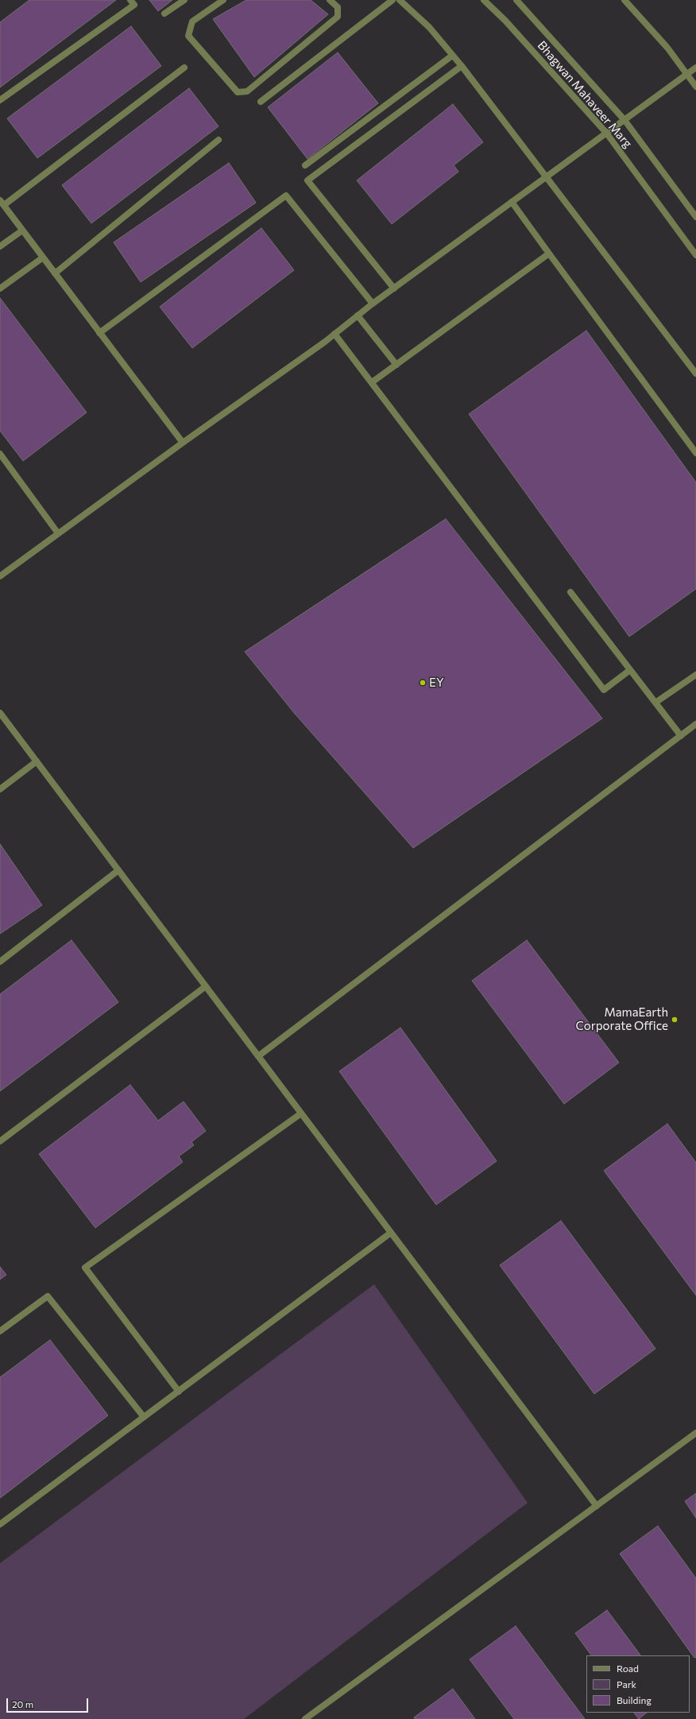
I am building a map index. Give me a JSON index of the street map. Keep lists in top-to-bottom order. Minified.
{"streets":{"street":["Bhagwan Mahaveer Marg"]},"places":["EY","MamaEarth Corporate Office"],"legend":["Road","Park","Building"],"scale_bar":"20 m"}
